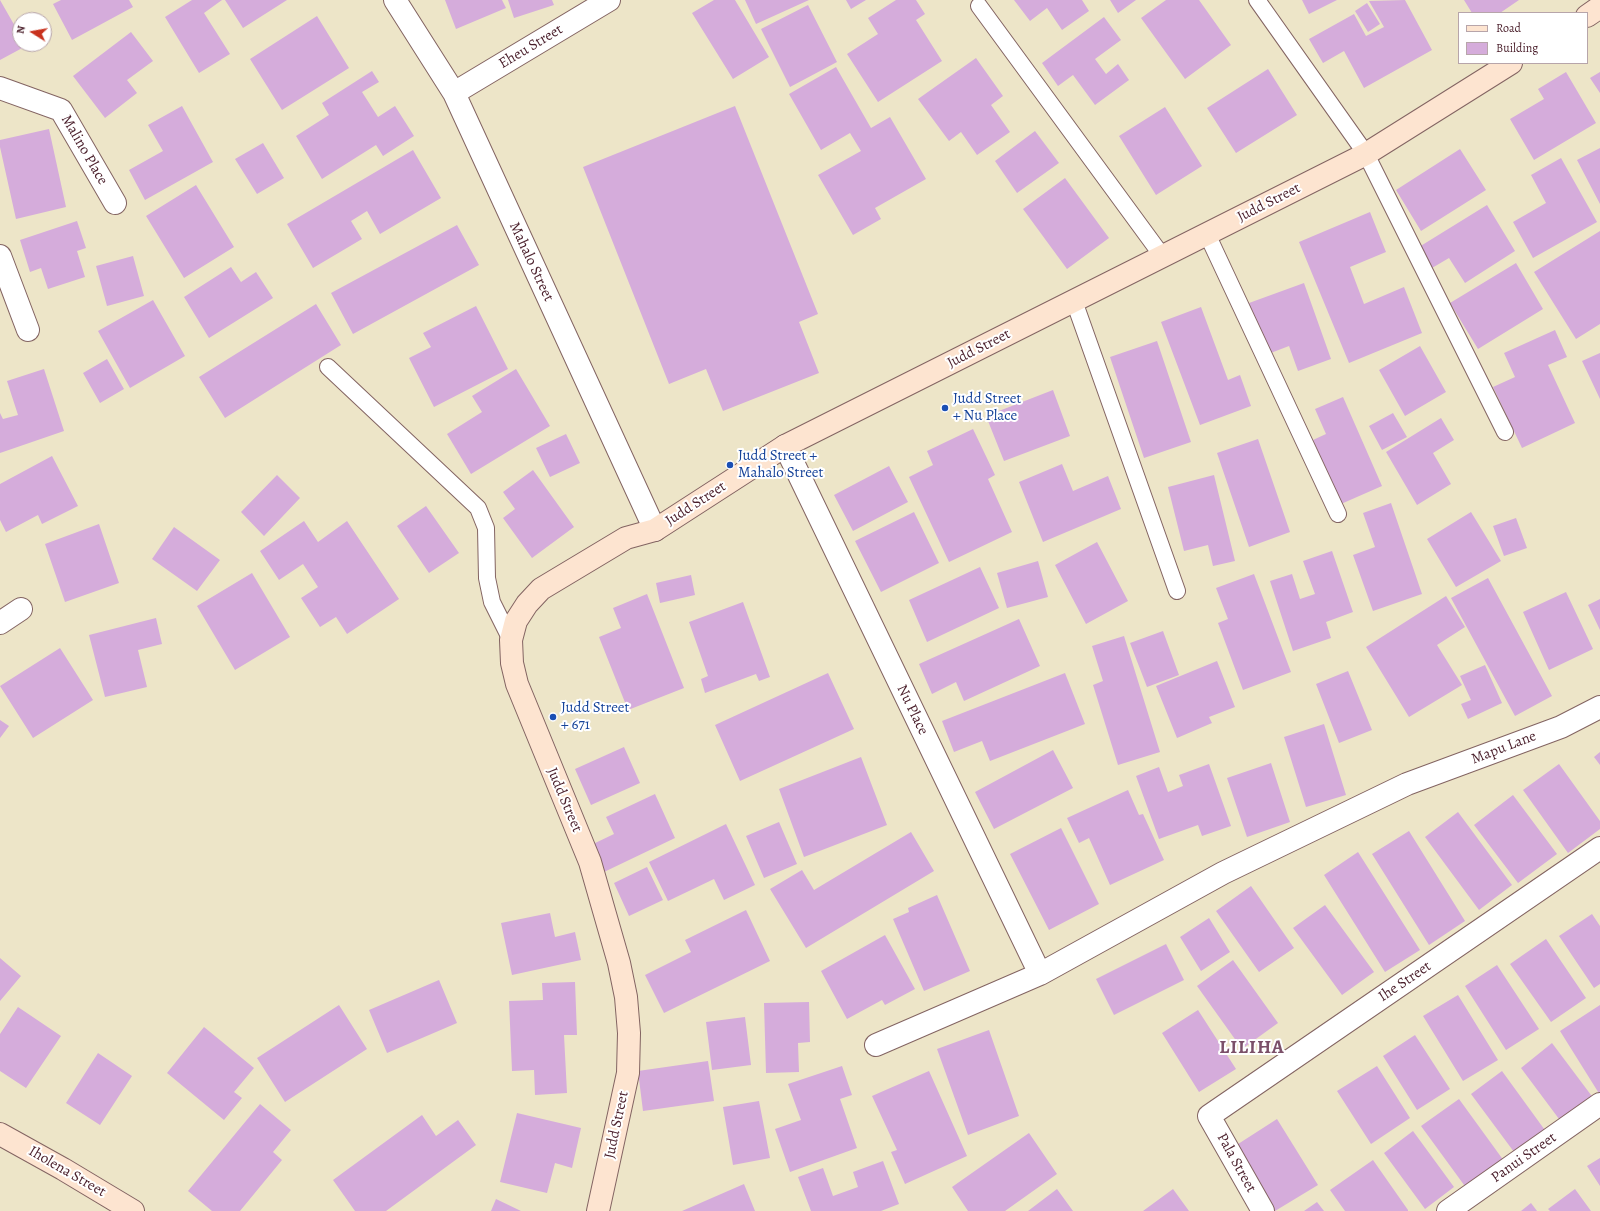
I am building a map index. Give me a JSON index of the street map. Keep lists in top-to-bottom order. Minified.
{"streets":{"street":["Eheu Street","Malino Place","Judd Street","Mahalo Street","Nu Place","Mapu Lane","Ihe Street","Panui Street","Pala Street","Iholena Street"]},"crossings":[["Eheu Street","Mahalo Street"],["Judd Street","Mahalo Street"],["Judd Street","Nu Place"],["Nu Place","Mapu Lane"],["Ihe Street","Pala Street"]],"districts":["LILIHA"],"places":["Judd Street + Nu Place","Judd Street + Mahalo Street","Judd Street + 671"],"legend":["Road","Building"],"north":"left"}
